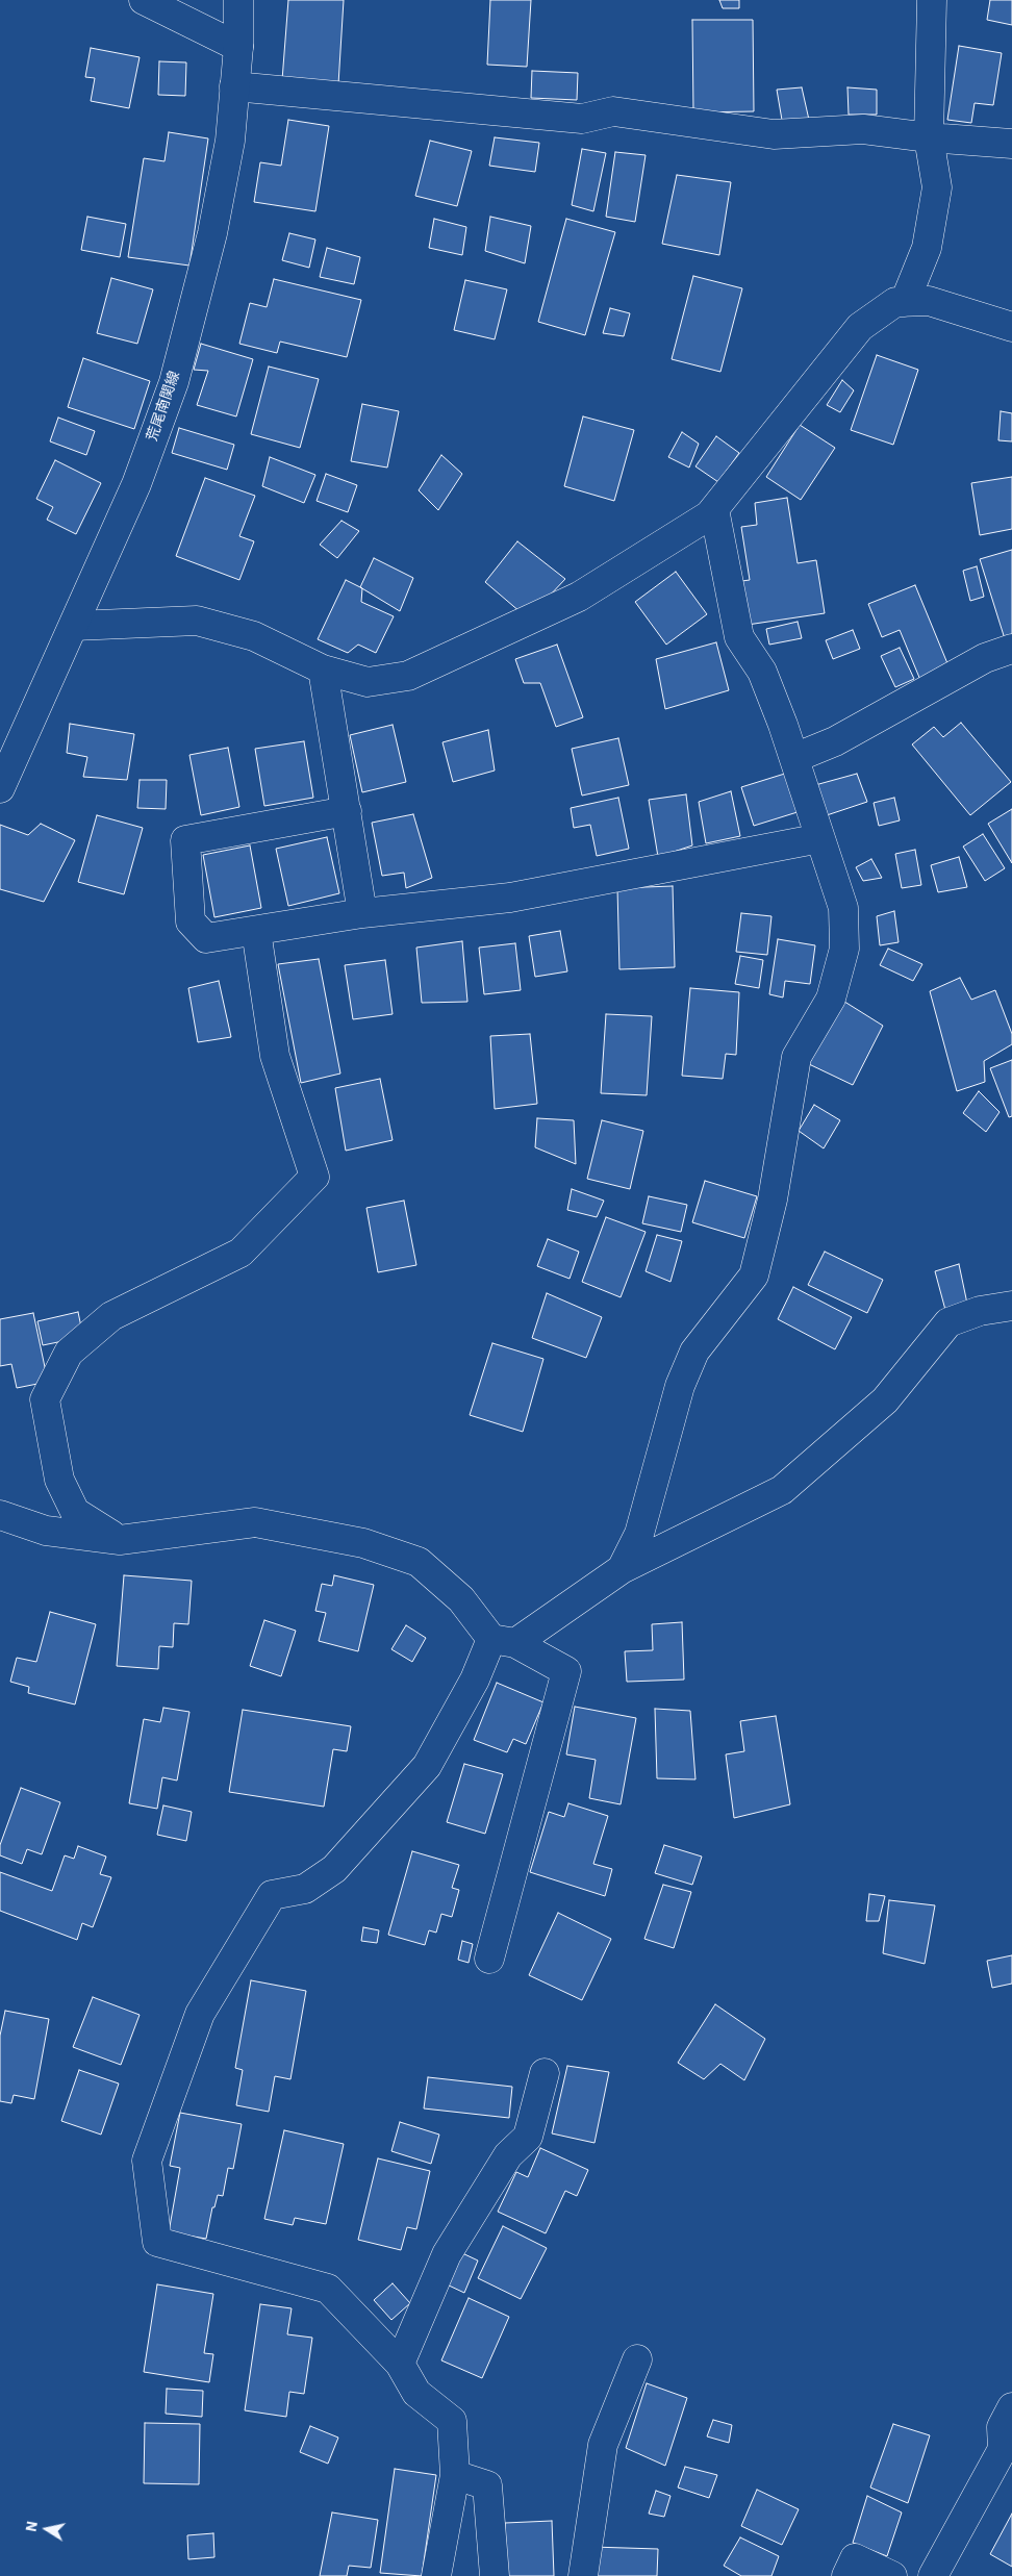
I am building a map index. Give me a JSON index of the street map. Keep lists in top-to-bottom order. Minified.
{"streets":{"street":["荒尾南関線"]},"north":"left"}
